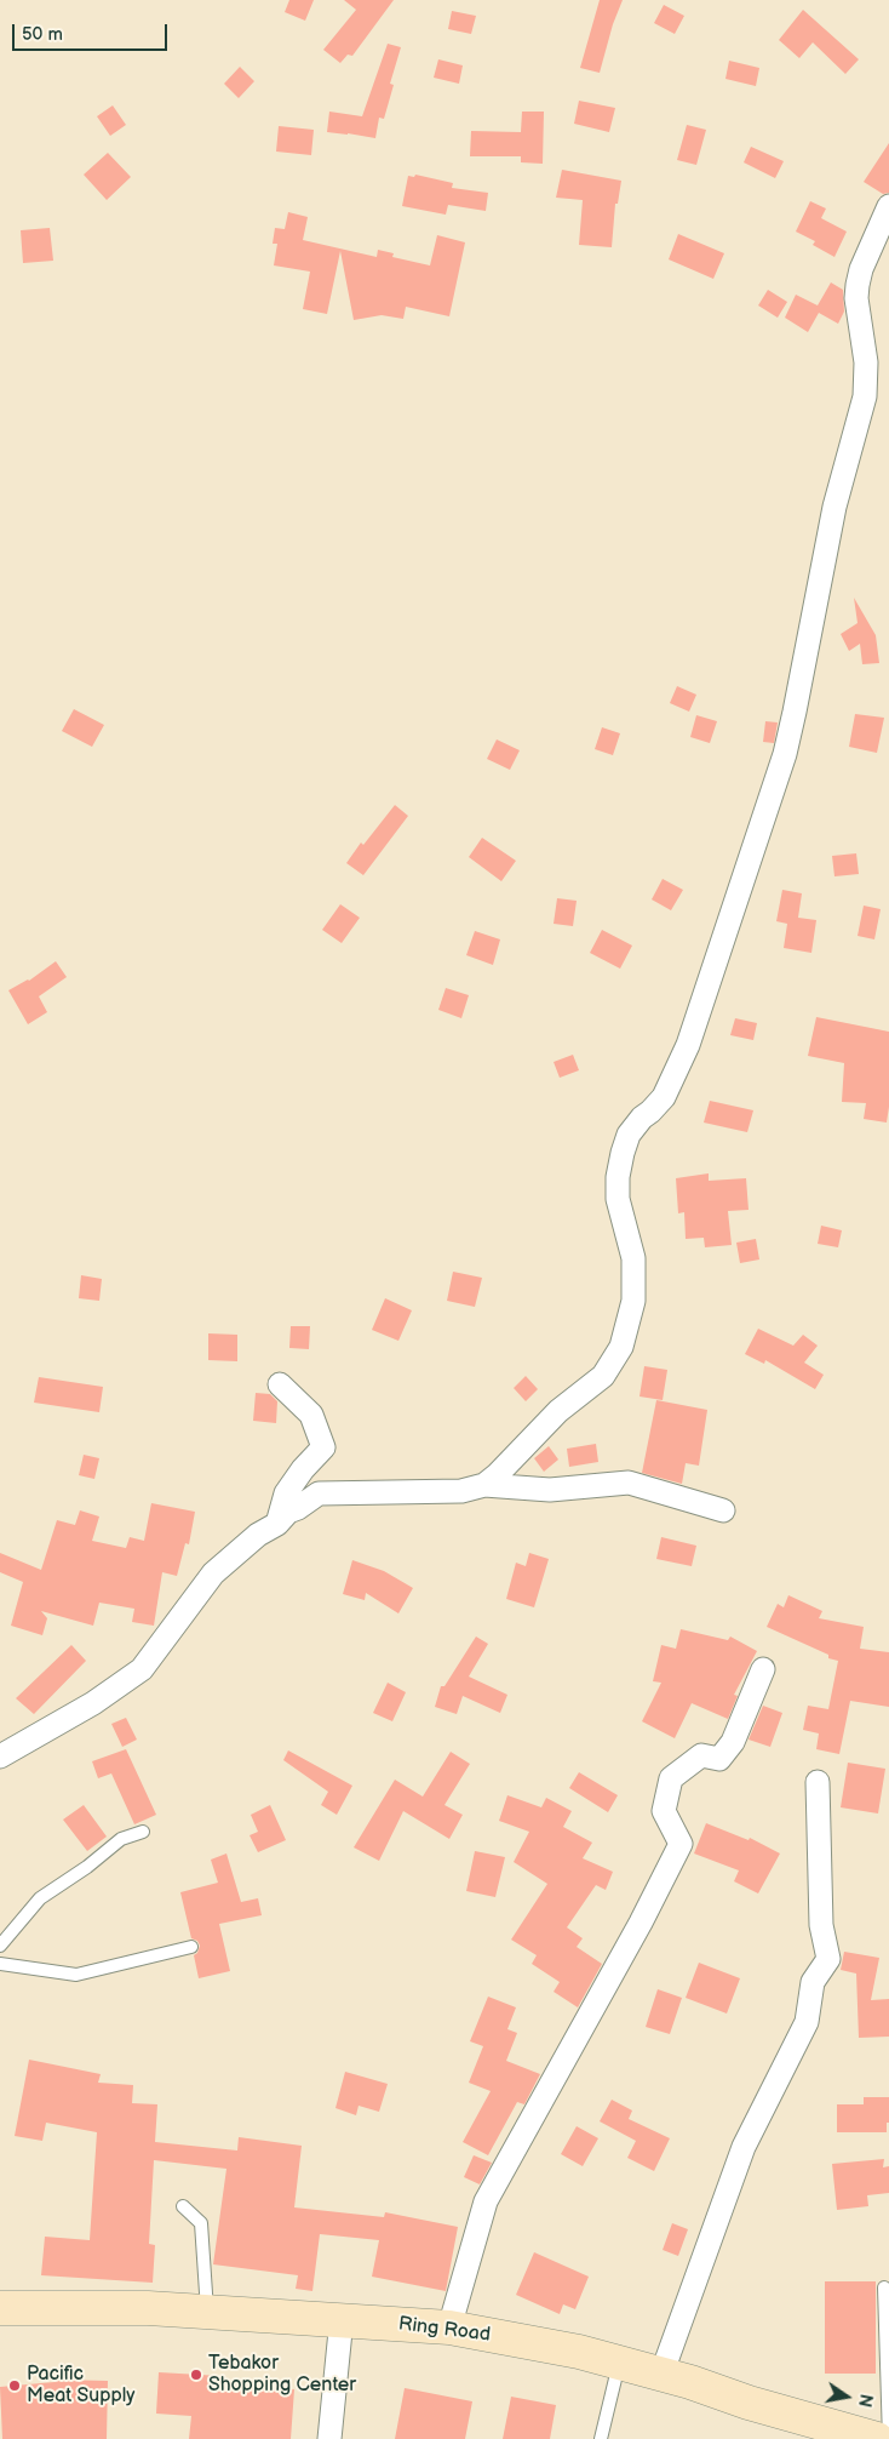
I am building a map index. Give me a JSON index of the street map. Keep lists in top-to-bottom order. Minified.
{"streets":{"main road":["Ring Road"]},"places":["Tebakor Shopping Center","Pacific Meat Supply"],"scale_bar":"50 m","north":"right"}
